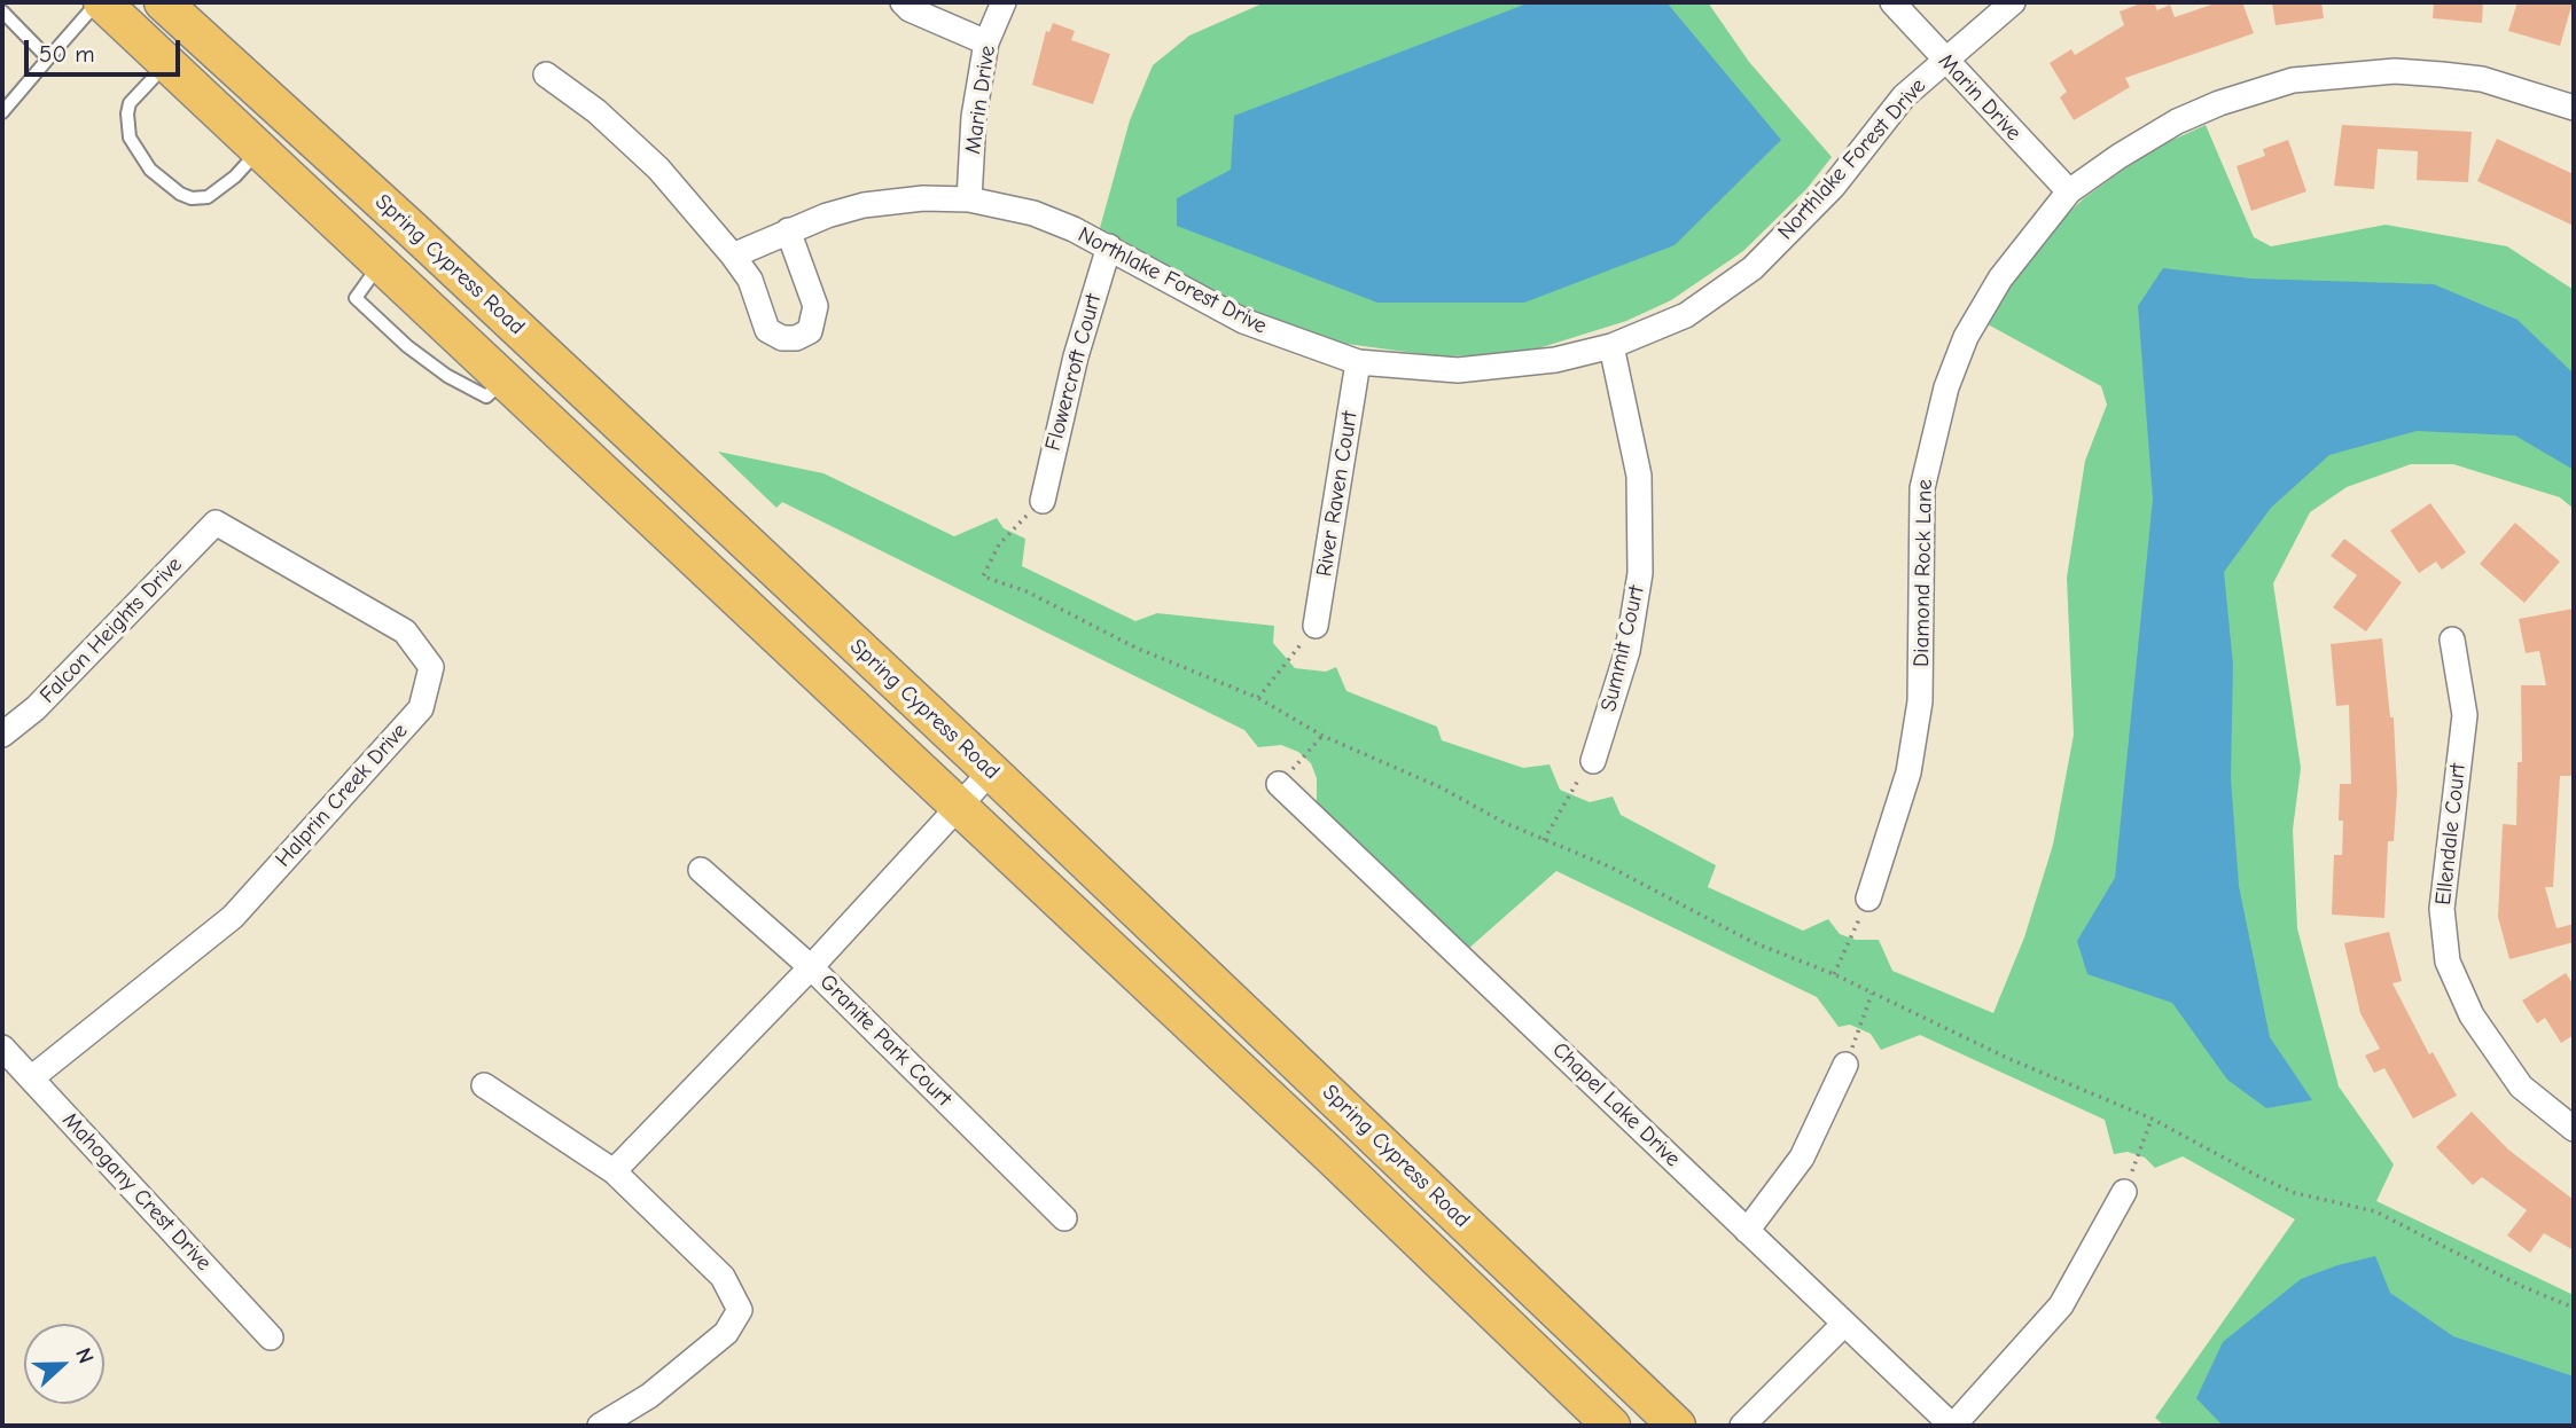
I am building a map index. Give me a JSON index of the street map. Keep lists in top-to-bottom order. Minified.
{"streets":{"main road":["Spring Cypress Road"],"street":["Marin Drive","Northlake Forest Drive","Flowercroft Court","River Raven Court","Diamond Rock Lane","Falcon Heights Drive","Summit Court","Halprin Creek Drive","Ellendale Court","Granite Park Court","Chapel Lake Drive","Mahogany Crest Drive"]},"crossings":[["Marin Drive","Northlake Forest Drive"],["Marin Drive","Diamond Rock Lane"],["Northlake Forest Drive","Flowercroft Court"],["Northlake Forest Drive","River Raven Court"],["Northlake Forest Drive","Summit Court"],["Falcon Heights Drive","Halprin Creek Drive"],["Halprin Creek Drive","Mahogany Crest Drive"]],"scale_bar":"50 m","north":"right"}
